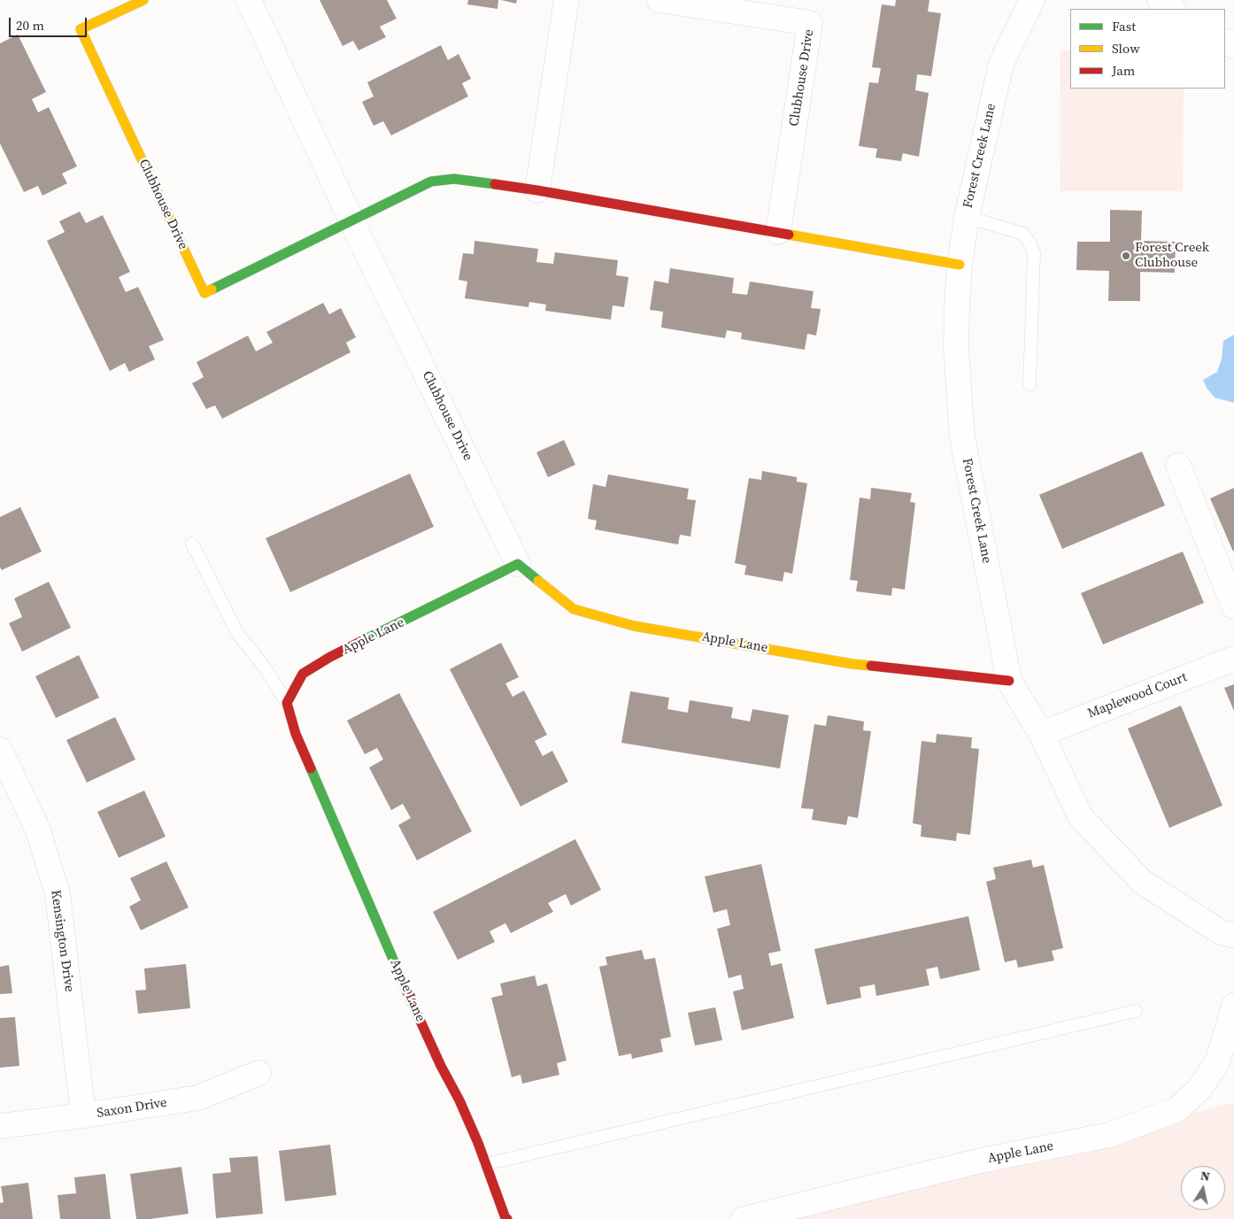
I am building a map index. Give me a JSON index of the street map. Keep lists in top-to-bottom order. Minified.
{"streets":{"street":["Clubhouse Drive","Forest Creek Lane","Apple Lane","Maplewood Court","Kensington Drive","Saxon Drive"]},"crossings":[["Clubhouse Drive","Forest Creek Lane"],["Clubhouse Drive","Apple Lane"],["Forest Creek Lane","Apple Lane"],["Forest Creek Lane","Maplewood Court"],["Kensington Drive","Saxon Drive"]],"places":["Forest Creek Clubhouse"],"legend":["Fast","Slow","Jam"],"scale_bar":"20 m","north":"top"}
